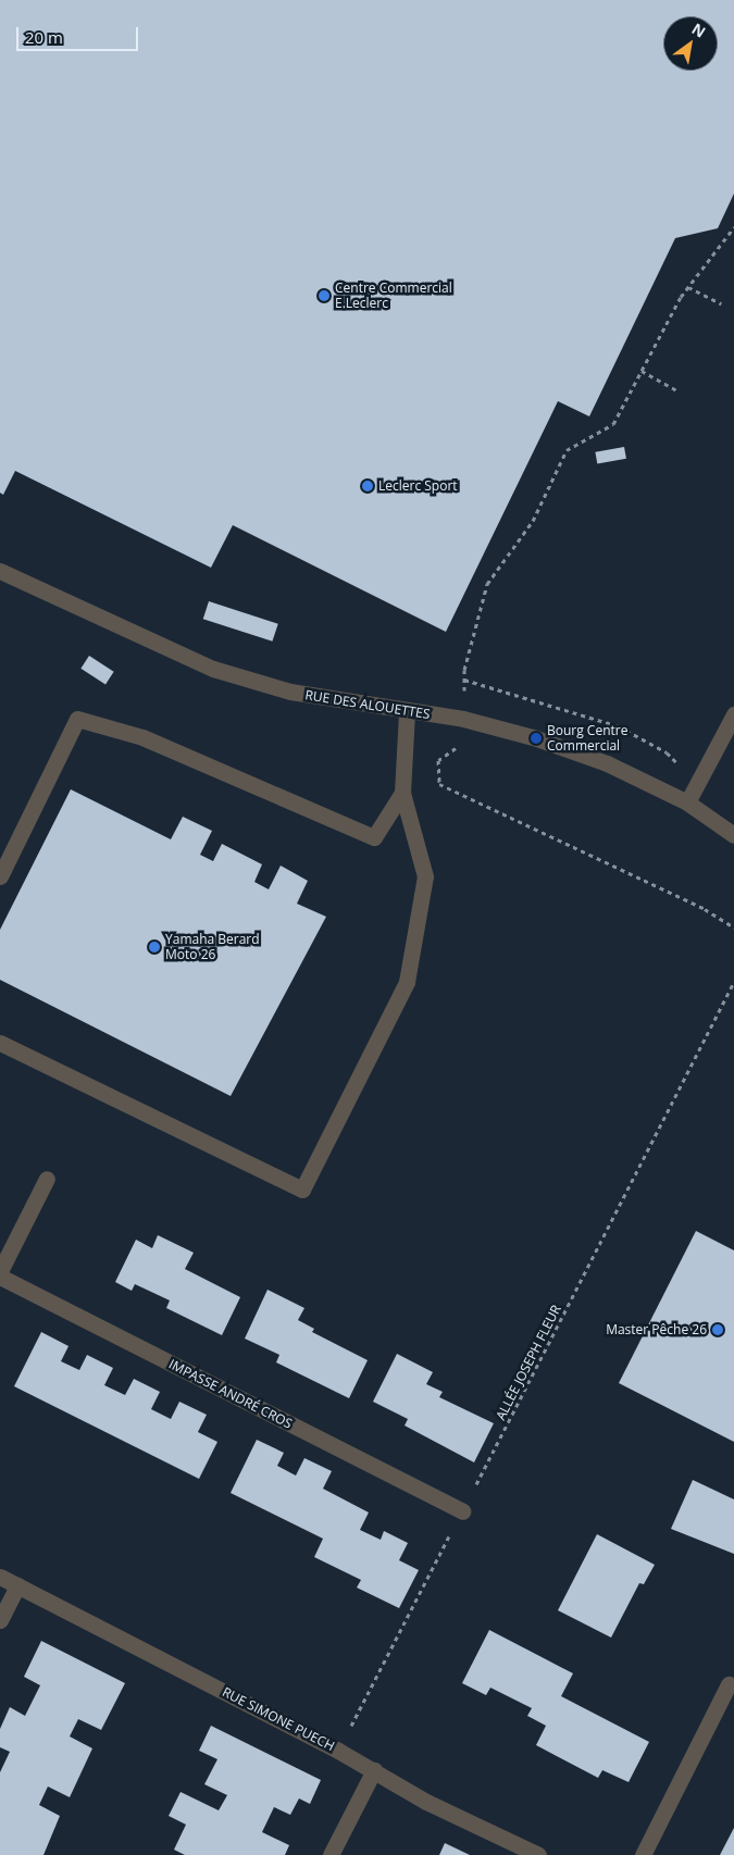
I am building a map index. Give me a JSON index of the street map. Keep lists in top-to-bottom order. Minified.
{"streets":{"street":["RUE DES ALOUETTES","IMPASSE ANDRÉ CROS","RUE SIMONE PUECH"],"path":["ALLÉE JOSEPH FLEUR"]},"crossings":[["ALLÉE JOSEPH FLEUR","IMPASSE ANDRÉ CROS"],["ALLÉE JOSEPH FLEUR","RUE SIMONE PUECH"]],"places":["Centre Commercial E.Leclerc","Leclerc Sport","Bourg Centre Commercial","Yamaha Berard Moto 26","Master Pêche 26"],"scale_bar":"20 m","north":"top right"}
